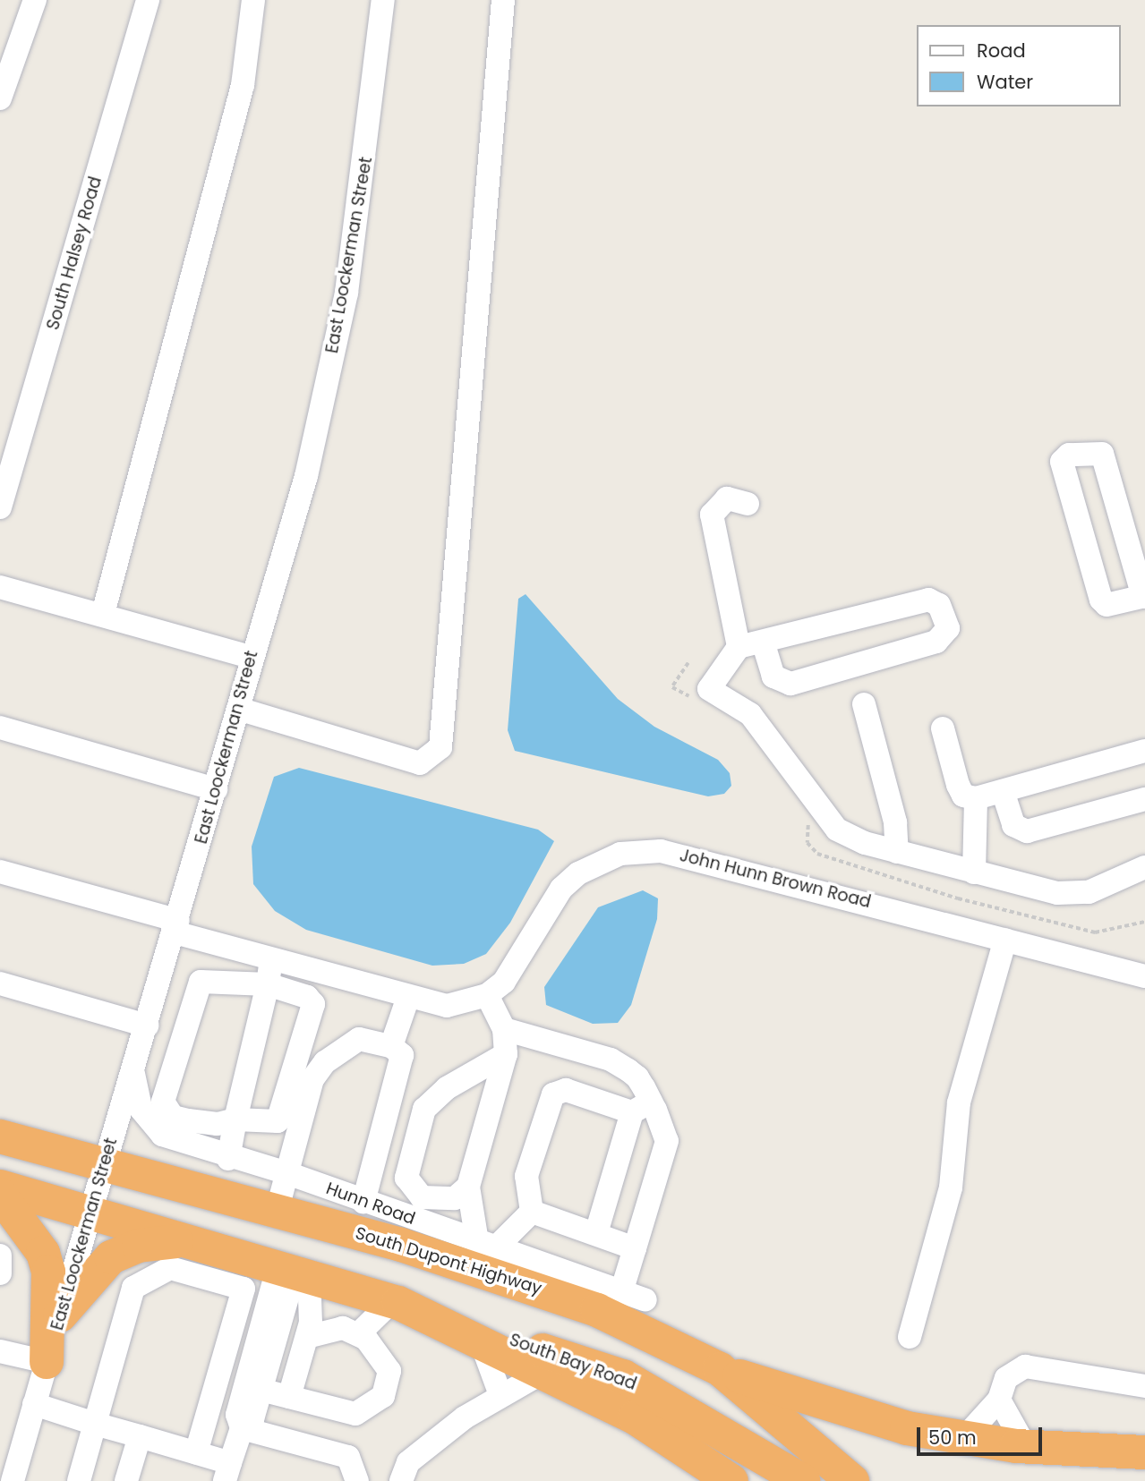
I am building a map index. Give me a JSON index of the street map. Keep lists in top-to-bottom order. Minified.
{"streets":{"highway":["South Dupont Highway","South Bay Road"],"street":["South Halsey Road","East Loockerman Street","John Hunn Brown Road","Hunn Road"]},"crossings":[["East Loockerman Street","John Hunn Brown Road"],["East Loockerman Street","Hunn Road"],["East Loockerman Street","South Dupont Highway"]],"legend":["Road","Water"],"scale_bar":"50 m"}
